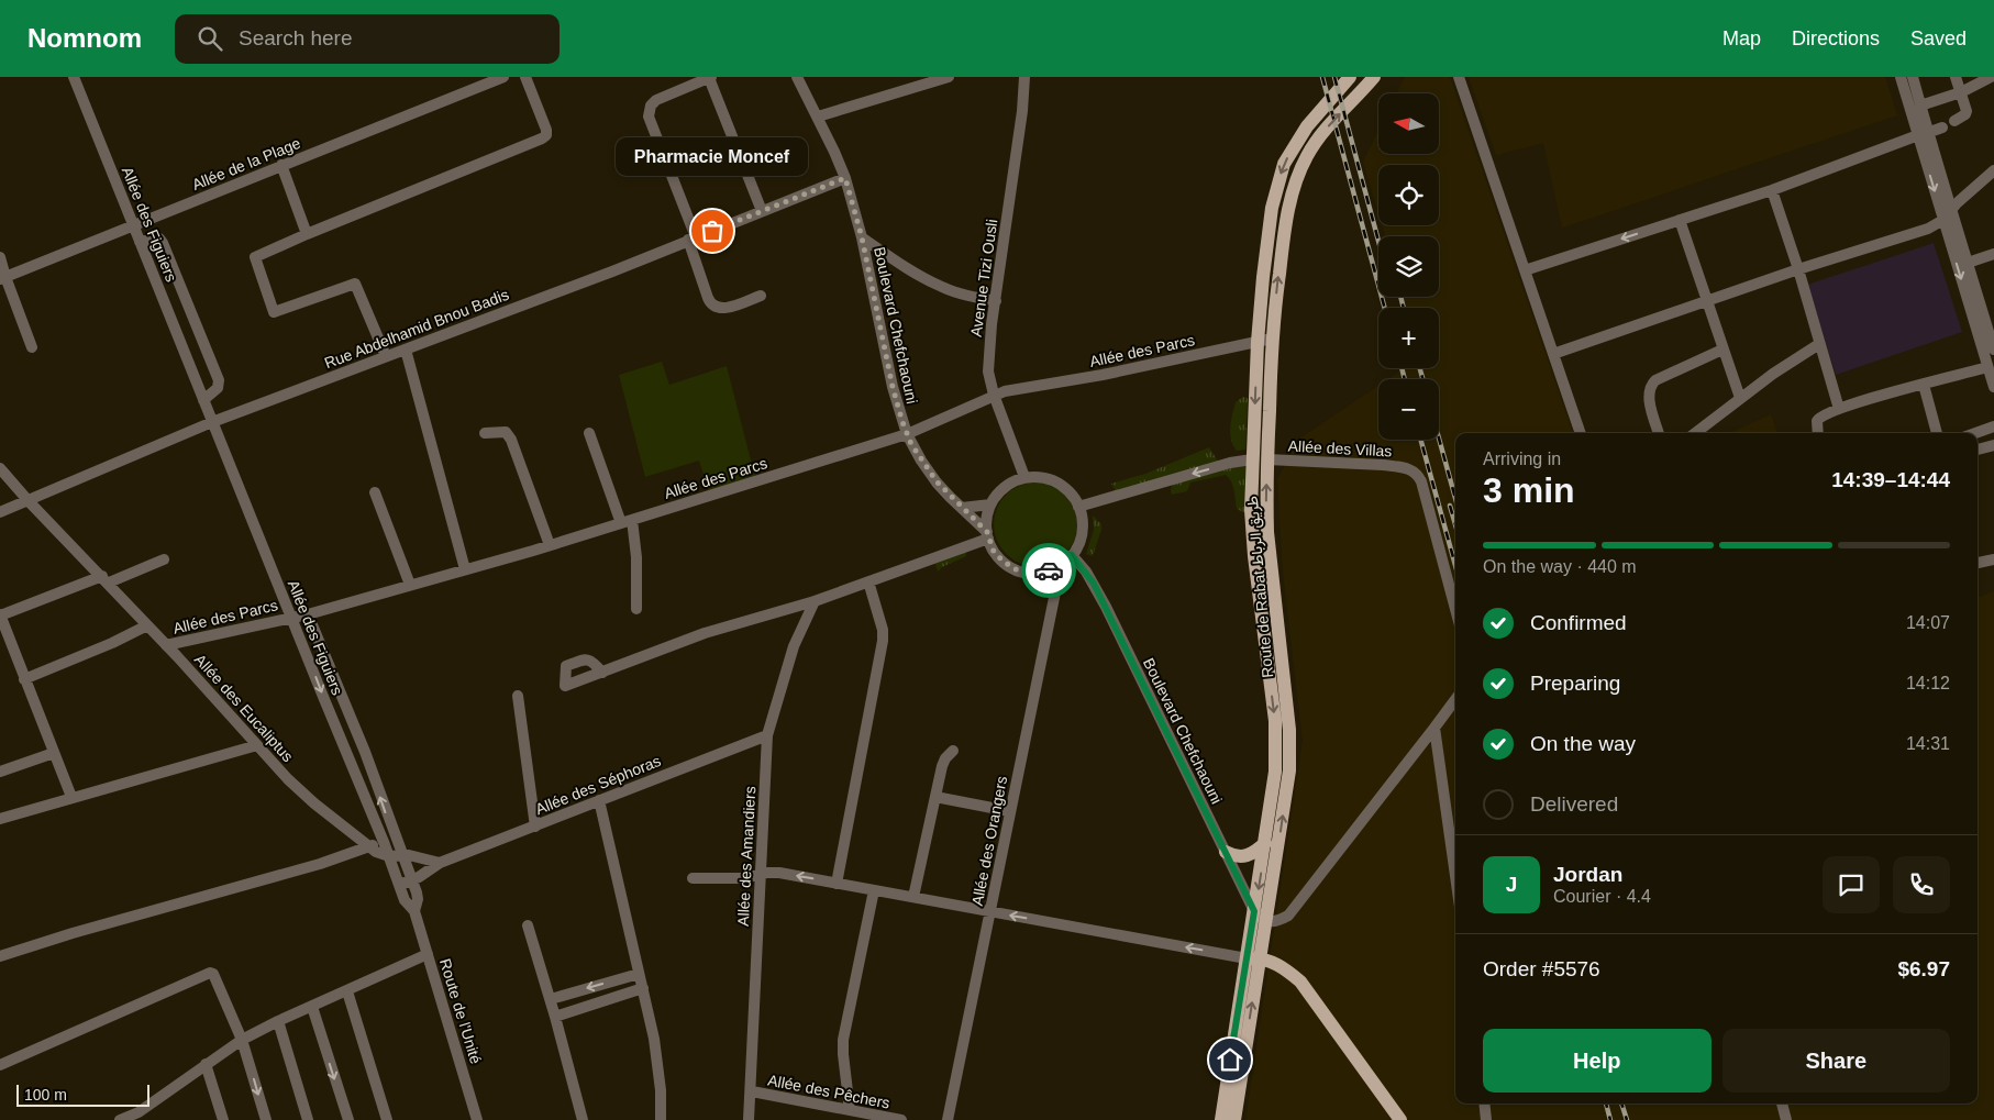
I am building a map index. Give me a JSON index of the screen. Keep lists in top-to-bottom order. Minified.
{"streets":{"main road":["Route de Rabat طريق الرباط"],"street":["Allée de la Plage","Allée des Figuiers","Avenue Tizi Ousli","Boulevard Chefchaouni","Rue Abdelhamid Bnou Badis","Allée des Parcs","Allée des Villas","Allée des Eucaliptus","Allée des Séphoras","Allée des Orangers","Allée des Amandiers","Route de l'Unité","Allée des Pêchers"]},"crossings":[["Allée de la Plage","Allée des Figuiers"],["Allée des Figuiers","Rue Abdelhamid Bnou Badis"],["Allée des Figuiers","Allée des Parcs"],["Allée des Figuiers","Allée des Eucaliptus"],["Allée des Figuiers","Allée des Séphoras"],["Allée des Figuiers","Route de l'Unité"],["Avenue Tizi Ousli","Boulevard Chefchaouni"],["Avenue Tizi Ousli","Allée des Parcs"],["Avenue Tizi Ousli","Allée des Orangers"],["Boulevard Chefchaouni","Rue Abdelhamid Bnou Badis"],["Boulevard Chefchaouni","Allée des Parcs"],["Boulevard Chefchaouni","Route de Rabat طريق الرباط"],["Boulevard Chefchaouni","Allée des Orangers"],["Rue Abdelhamid Bnou Badis","Allée des Eucaliptus"],["Allée des Parcs","Route de Rabat طريق الرباط"],["Allée des Parcs","Allée des Eucaliptus"],["Allée des Villas","Route de Rabat طريق الرباط"],["Allée des Séphoras","Allée des Amandiers"],["Allée des Amandiers","Allée des Pêchers"]],"places":["Pharmacie Moncef"],"scale_bar":"100 m","north":"left","page":{"header":"Nomnom","search":"Search here","nav":["Map","Directions","Saved"],"map_buttons":["+","−"],"bubble":"Pharmacie Moncef","heading":["3 min","Arriving in","14:39–14:44"],"panel":["Jordan","Courier · 4.4","Order #5576","$6.97"],"bar":"On the way · 440 m","list":[["Confirmed","14:07"],["Preparing","14:12"],["On the way","14:31"],"Delivered"],"round":"J","buttons":["Help","Share"],"scale":"100 m"}}
